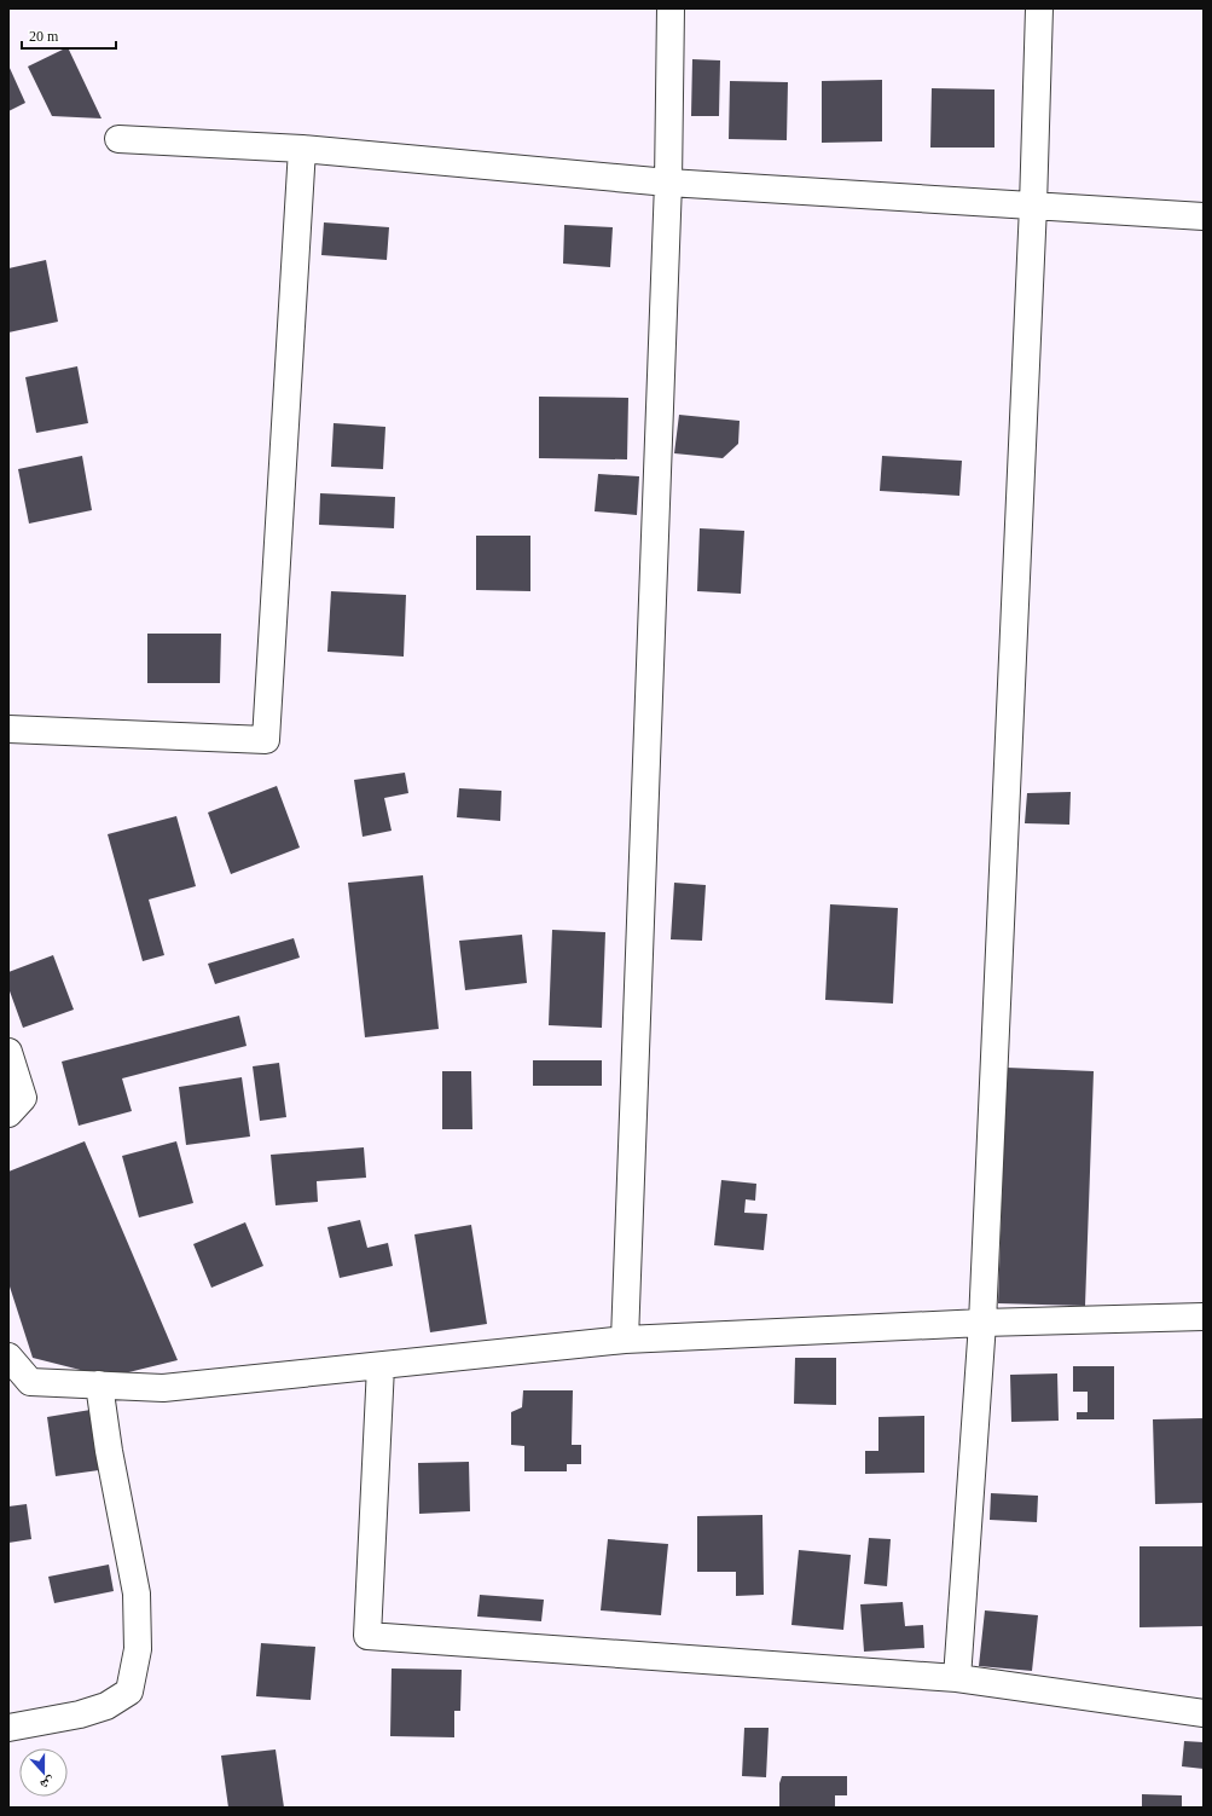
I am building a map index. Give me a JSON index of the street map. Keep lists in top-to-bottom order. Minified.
{"scale_bar":"20 m","north":"bottom"}
